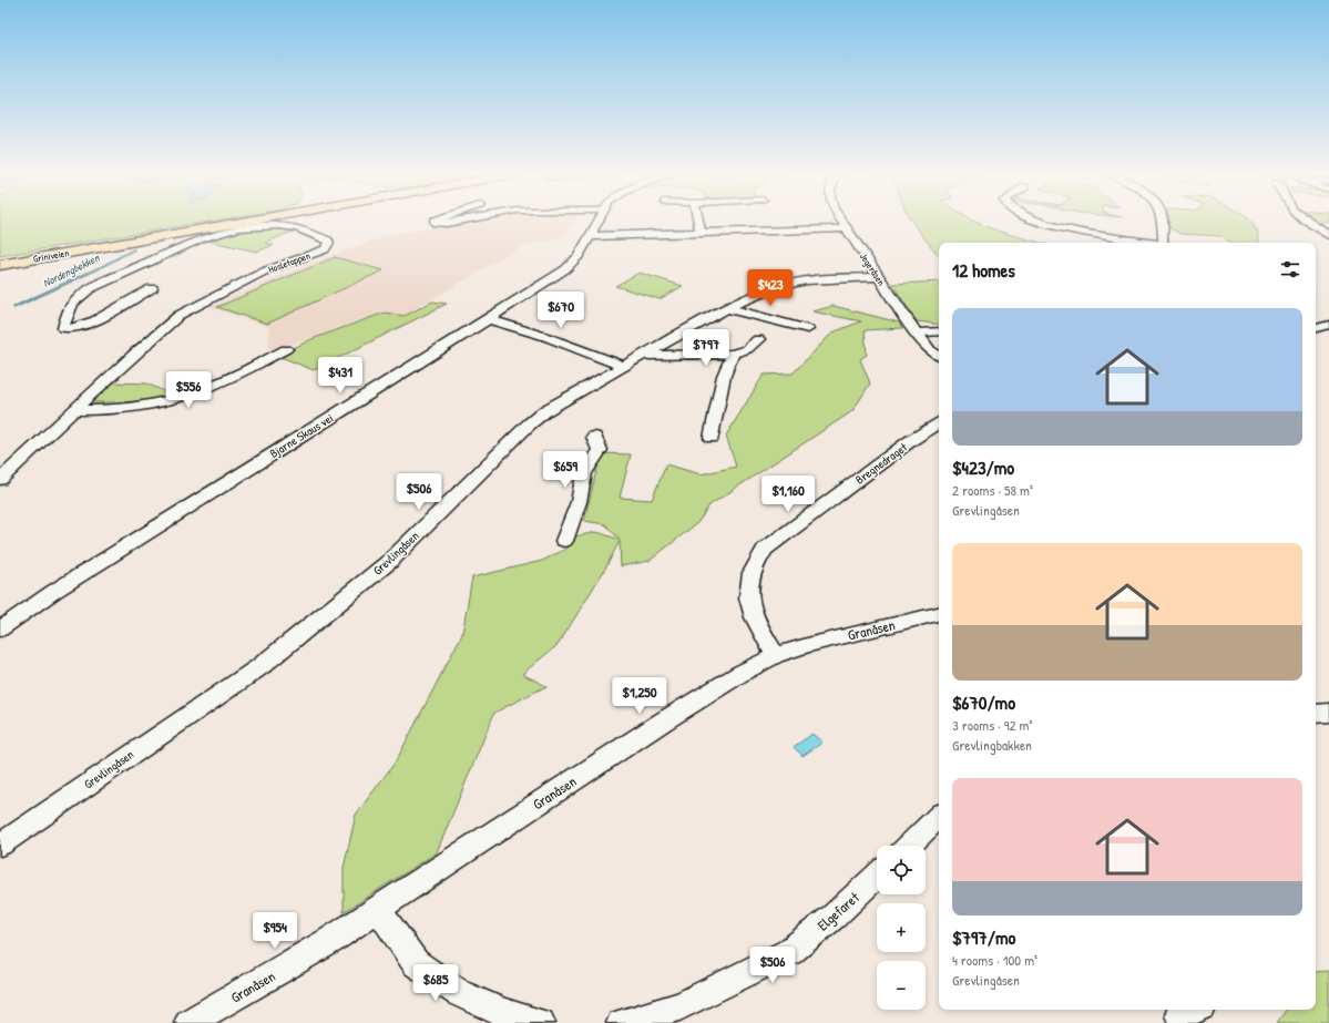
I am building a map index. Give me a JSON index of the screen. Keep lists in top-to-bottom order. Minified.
{"streets":{"main road":["Griniveien"],"street":["Hosletoppen","Jegeråsen","Bjarne Skaus vei","Bregnedraget","Grevlingåsen","Granåsen","Elgefaret"]},"crossings":[["Jegeråsen","Grevlingåsen"],["Bregnedraget","Granåsen"]],"water":["Nordengbekken"],"page":{"heading":"12 homes","price":["$423","$670","$797","$431","$556","$659","$506","$1,160","$1,250","$954","$506","$685"],"list":[{"name":"$423/mo","note":"2 rooms · 58 m² · Grevlingåsen"},{"name":"$670/mo","note":"3 rooms · 92 m² · Grevlingbakken"},{"name":"$797/mo","note":"4 rooms · 100 m² · Grevlingåsen"}],"map_buttons":["+","−"]}}
